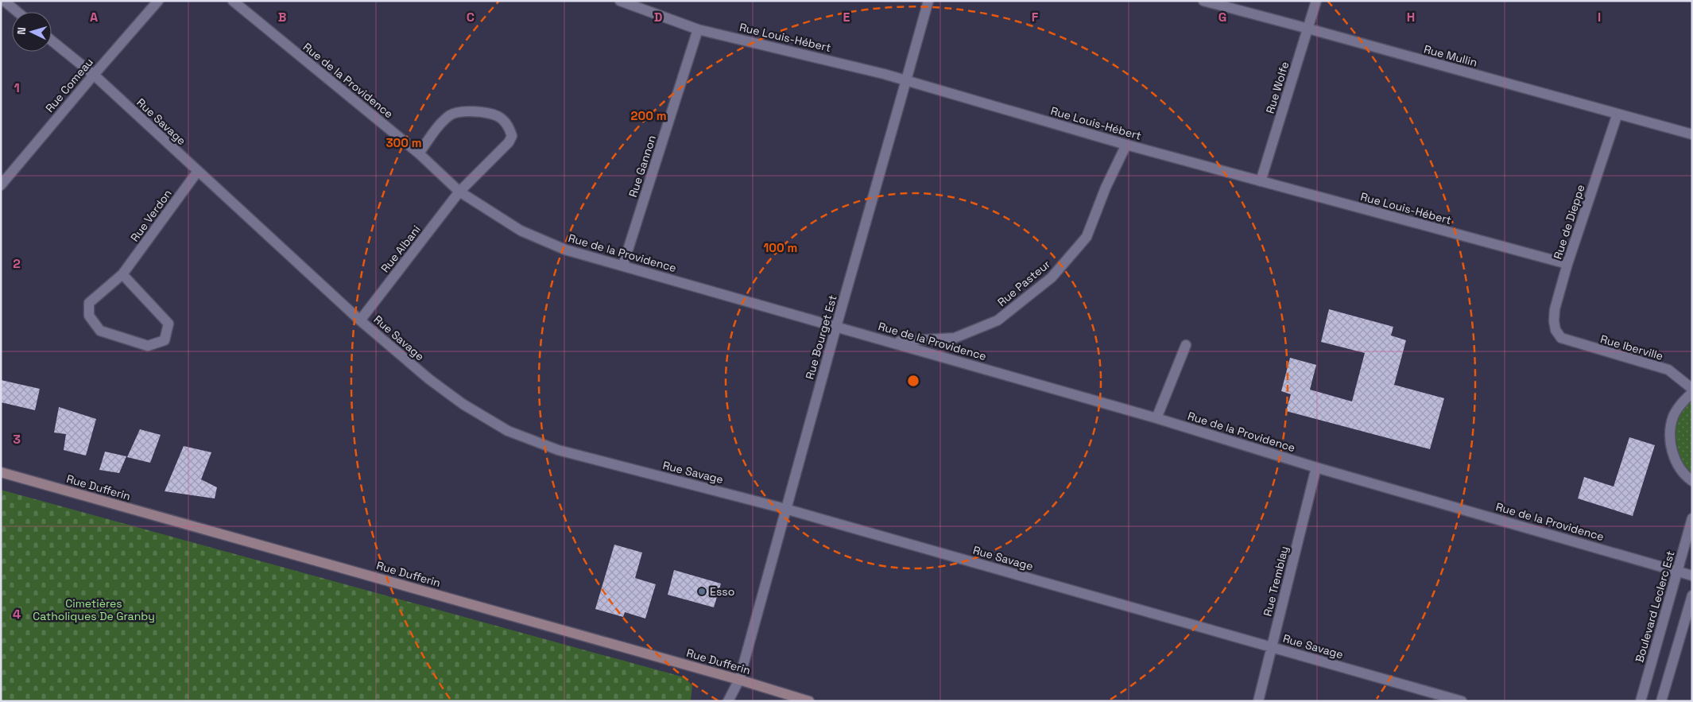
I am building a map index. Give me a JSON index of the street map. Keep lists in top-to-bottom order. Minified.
{"streets":{"main road":["Rue Dufferin"],"street":["Rue Louis-Hébert","Rue Mullin","Rue de la Providence","Rue Comeau","Rue Wolfe","Rue Savage","Rue Gannon","Rue Verdon","Rue de Dieppe","Rue Albani","Rue Pasteur","Rue Bourget Est","Rue Iberville","Rue Tremblay","Boulevard Leclerc Est"]},"crossings":[["Rue Louis-Hébert","Rue Wolfe"],["Rue Louis-Hébert","Rue Gannon"],["Rue Louis-Hébert","Rue de Dieppe"],["Rue Louis-Hébert","Rue Pasteur"],["Rue Louis-Hébert","Rue Bourget Est"],["Rue Mullin","Rue Wolfe"],["Rue Mullin","Rue de Dieppe"],["Rue de la Providence","Rue Gannon"],["Rue de la Providence","Rue Albani"],["Rue de la Providence","Rue Pasteur"],["Rue de la Providence","Rue Bourget Est"],["Rue de la Providence","Rue Tremblay"],["Rue de la Providence","Boulevard Leclerc Est"],["Rue Comeau","Rue Savage"],["Rue Savage","Rue Verdon"],["Rue Savage","Rue Albani"],["Rue Savage","Rue Bourget Est"],["Rue Savage","Rue Tremblay"],["Rue de Dieppe","Rue Iberville"],["Rue Bourget Est","Rue Dufferin"]],"parks":["Cimetières Catholiques De Granby"],"places":["Esso"],"north":"left","grid":{"columns":["A","B","C","D","E","F","G","H","I"],"rows":["1","2","3","4"]},"rings":["200 m","300 m","100 m"]}
